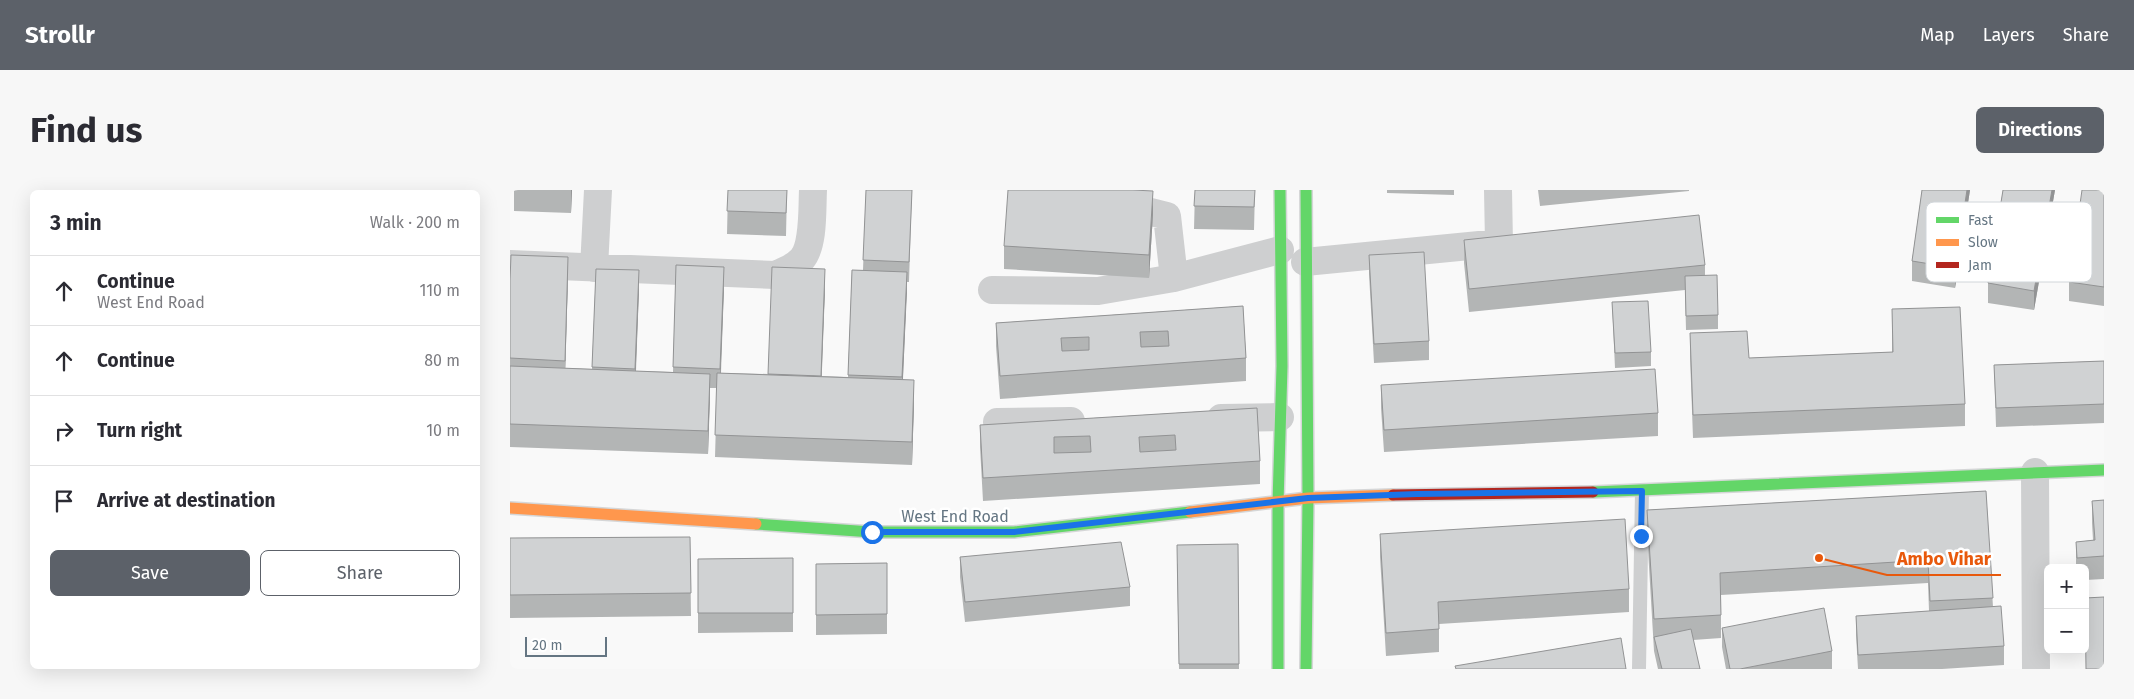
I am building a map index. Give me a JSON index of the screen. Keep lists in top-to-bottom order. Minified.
{"streets":{"street":["West End Road"]},"places":["Ambo Vihar"],"legend":["Fast","Slow","Jam"],"scale_bar":"20 m","page":{"header":"Strollr","nav":["Map","Layers","Share"],"buttons":["Directions",["Save","Share"]],"title":"Find us","heading":["3 min","Walk · 200 m"],"list":[["Continue","West End Road","110 m"],["Continue","80 m"],["Turn right","10 m"],"Arrive at destination"],"map_buttons":["+","−"],"scale":"20 m"}}
